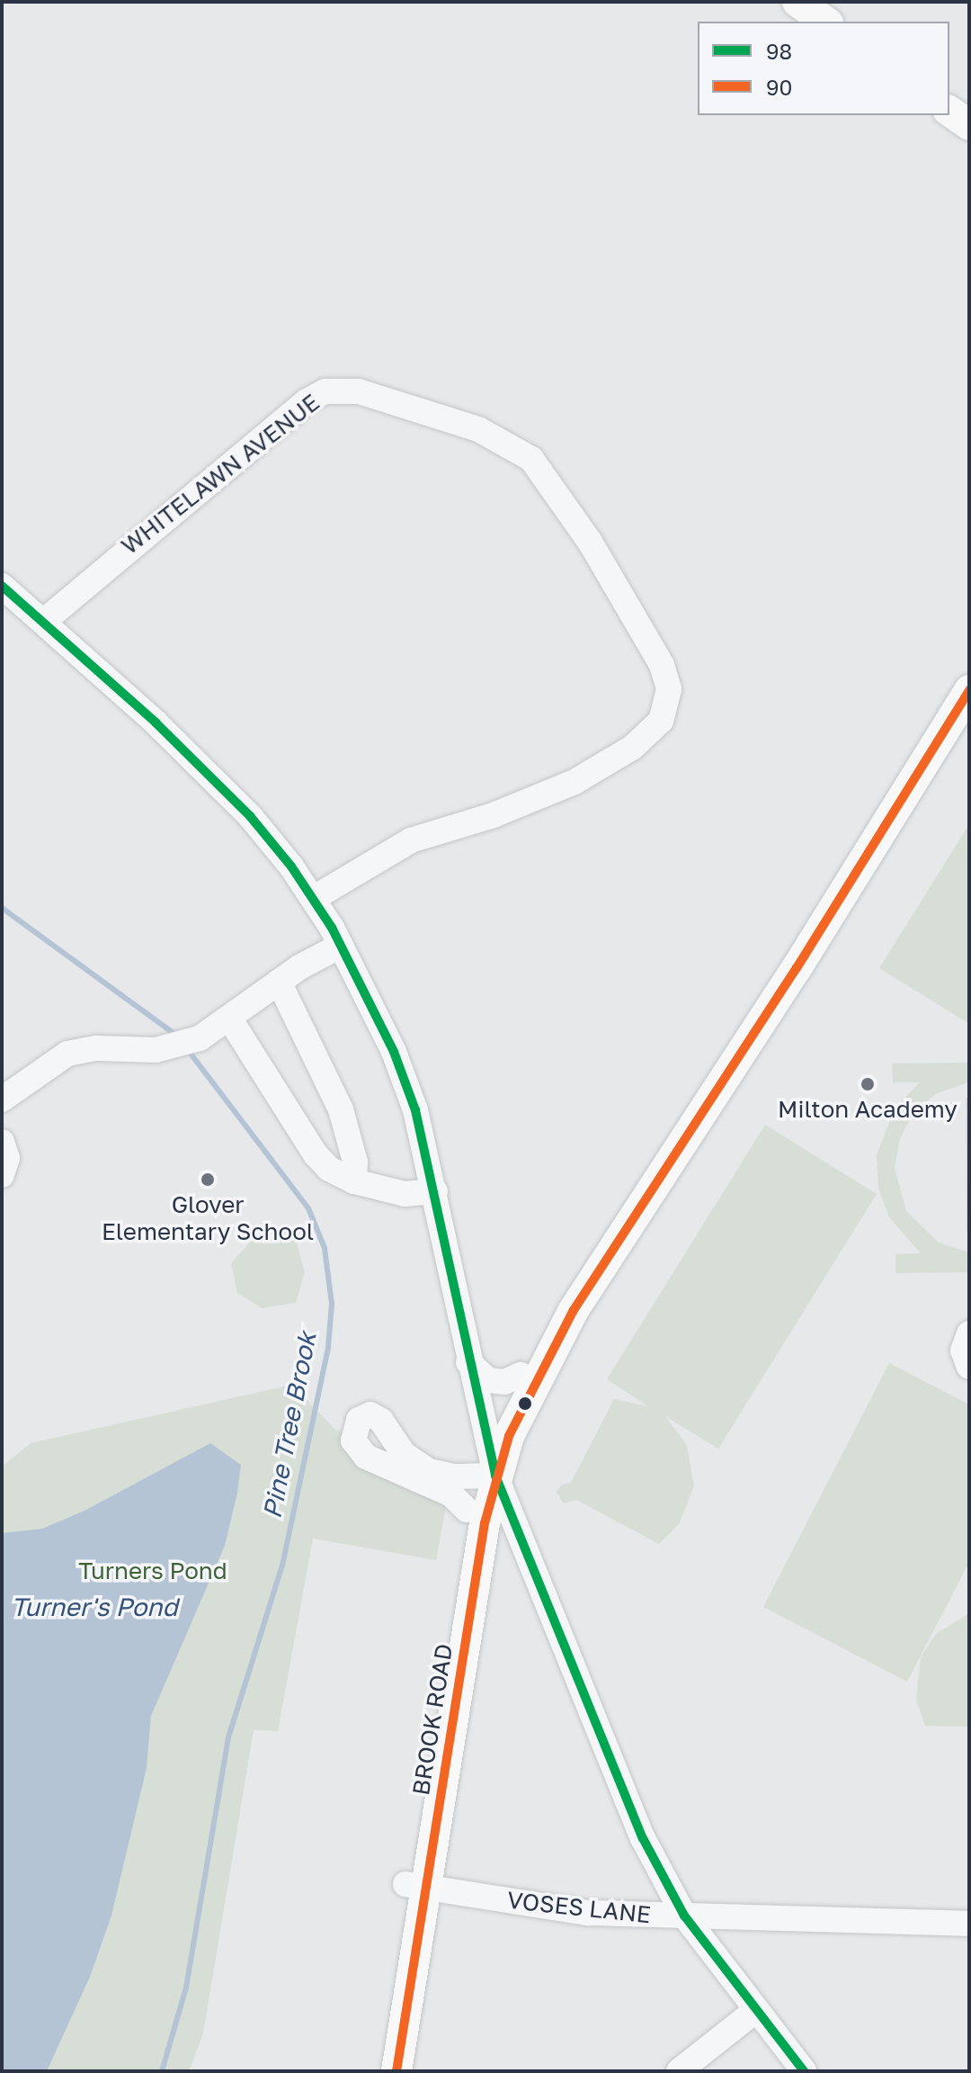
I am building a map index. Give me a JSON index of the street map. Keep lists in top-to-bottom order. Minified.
{"streets":{"main road":["BROOK ROAD"],"street":["WHITELAWN AVENUE","VOSES LANE"]},"crossings":[["BROOK ROAD","VOSES LANE"]],"water":["Pine Tree Brook","Turner's Pond"],"parks":["Turners Pond"],"places":["Milton Academy","Glover Elementary School"],"lines":["transit line 98","transit line 90"],"legend":["98","90"]}
